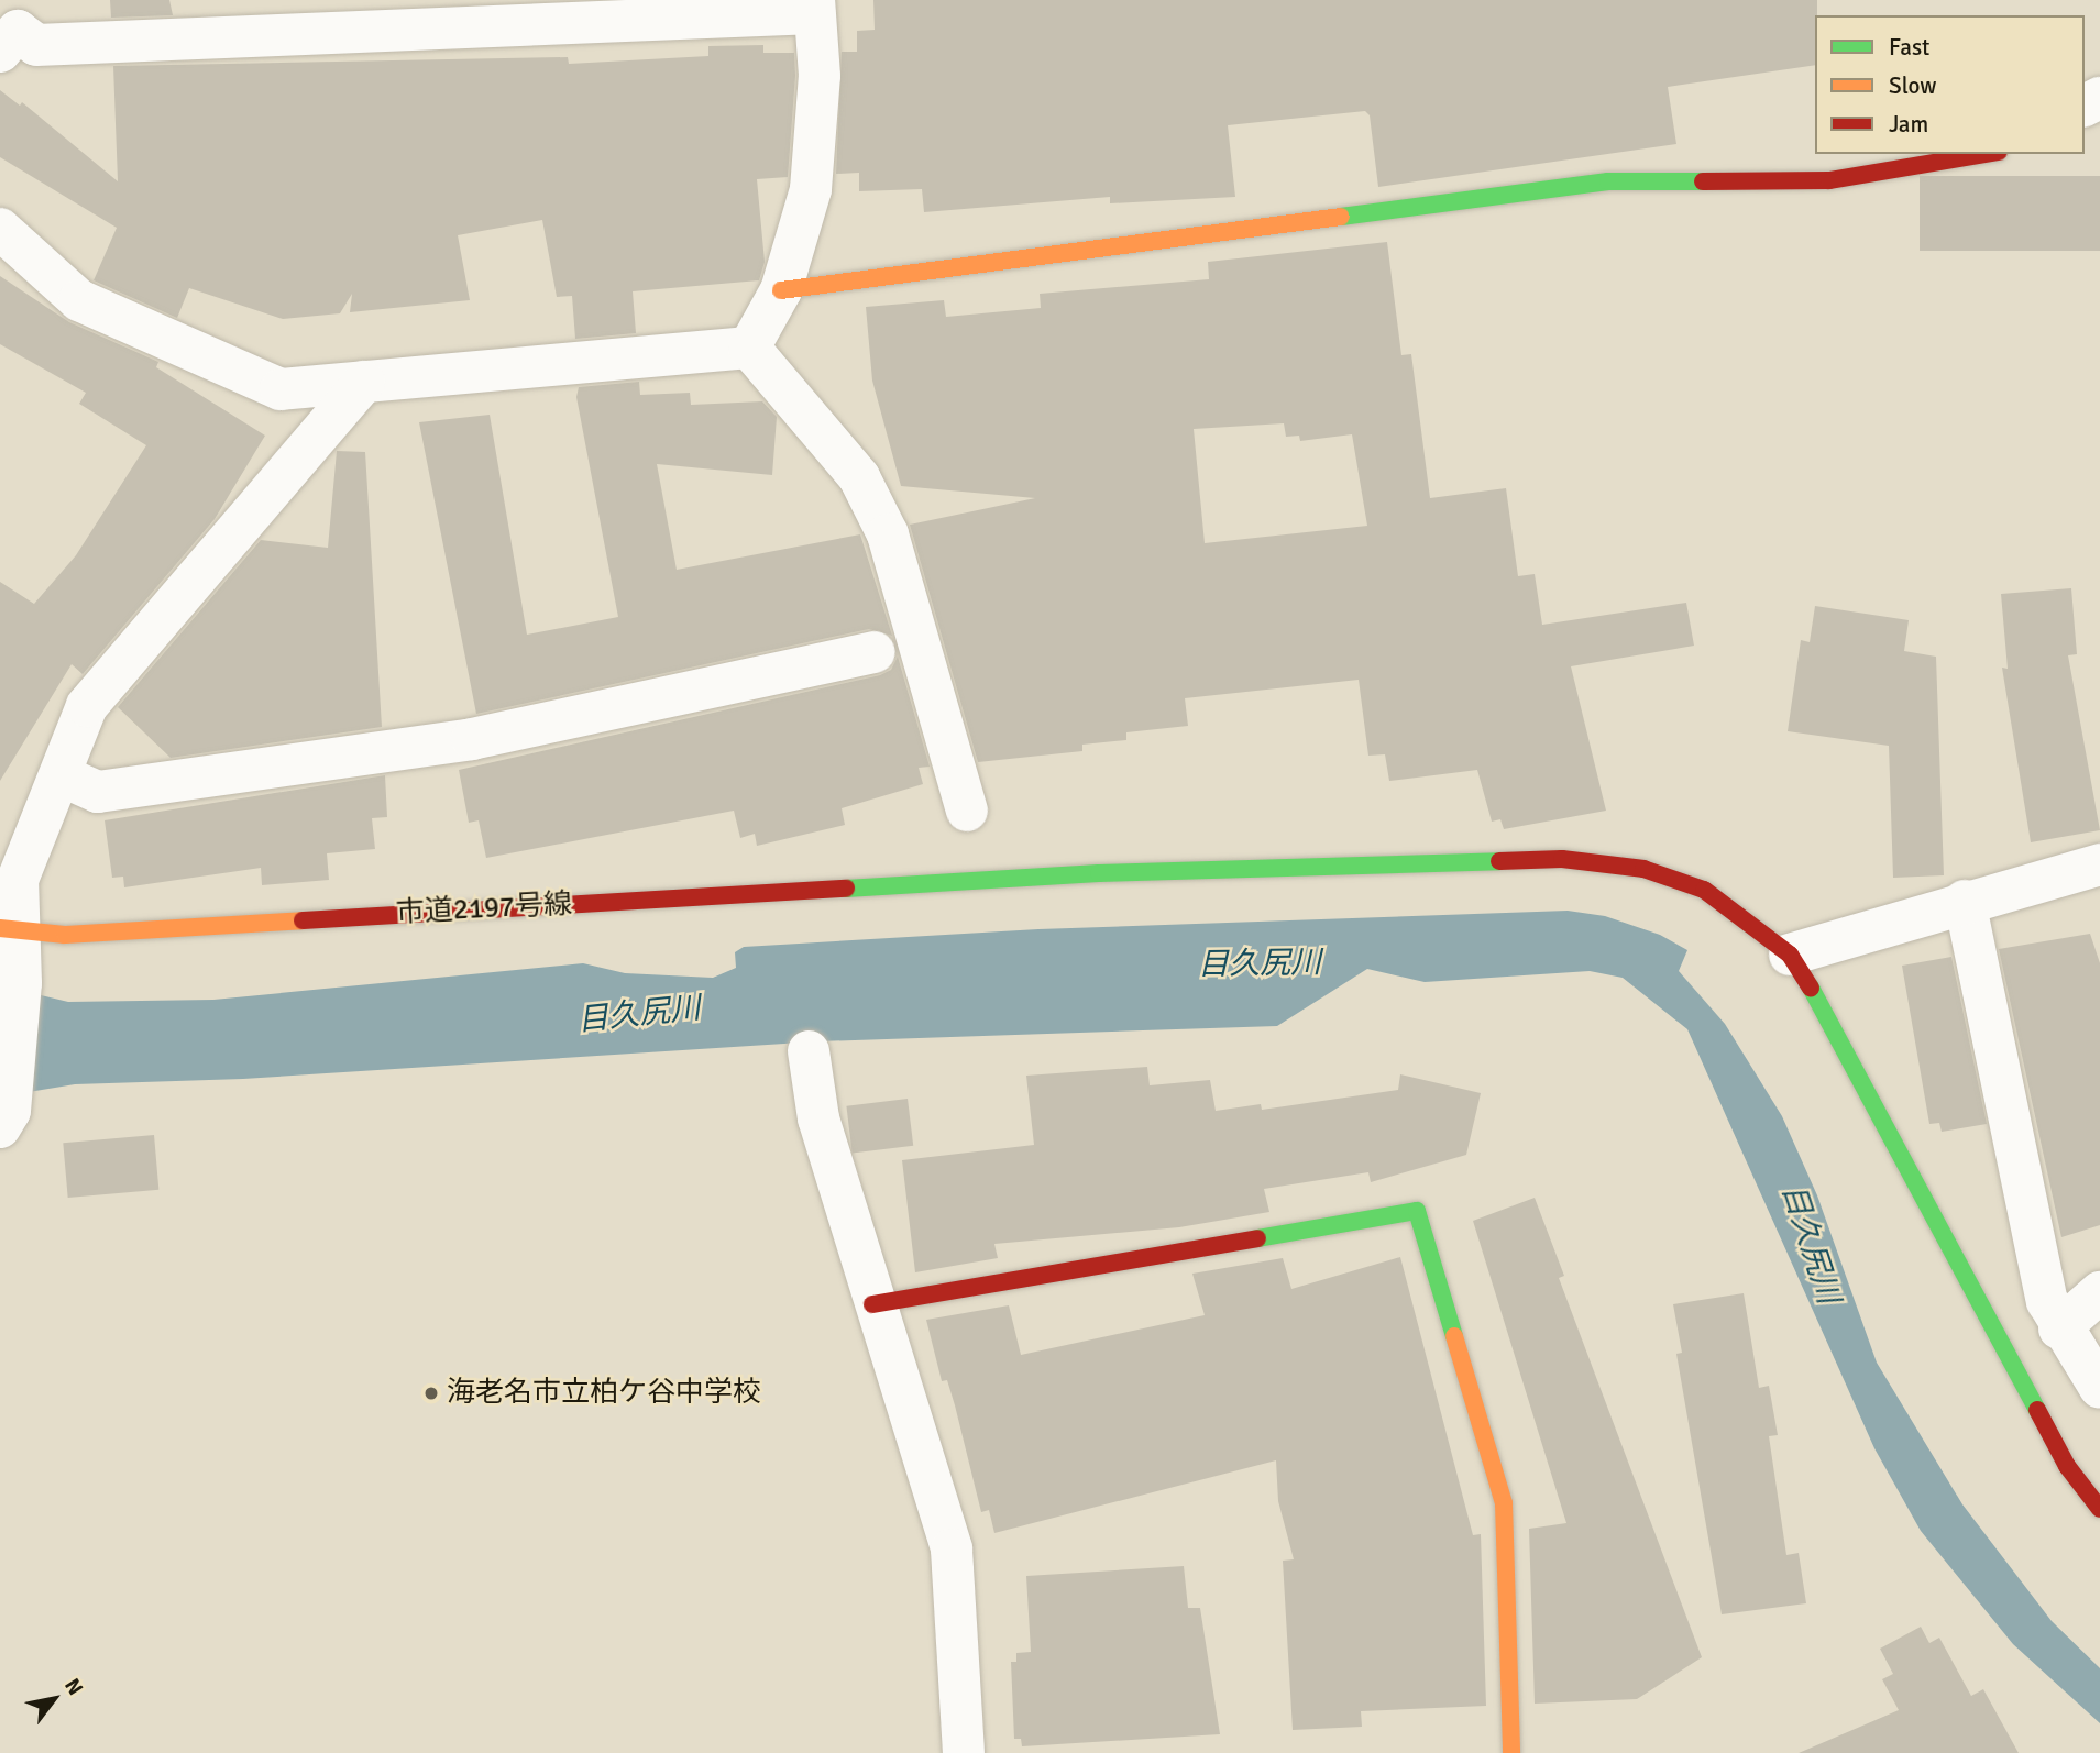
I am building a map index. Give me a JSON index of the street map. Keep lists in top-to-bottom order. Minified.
{"streets":{"street":["市道2197号線"]},"water":["目久尻川"],"places":["海老名市立柏ケ谷中学校"],"legend":["Fast","Slow","Jam"],"north":"top right"}
